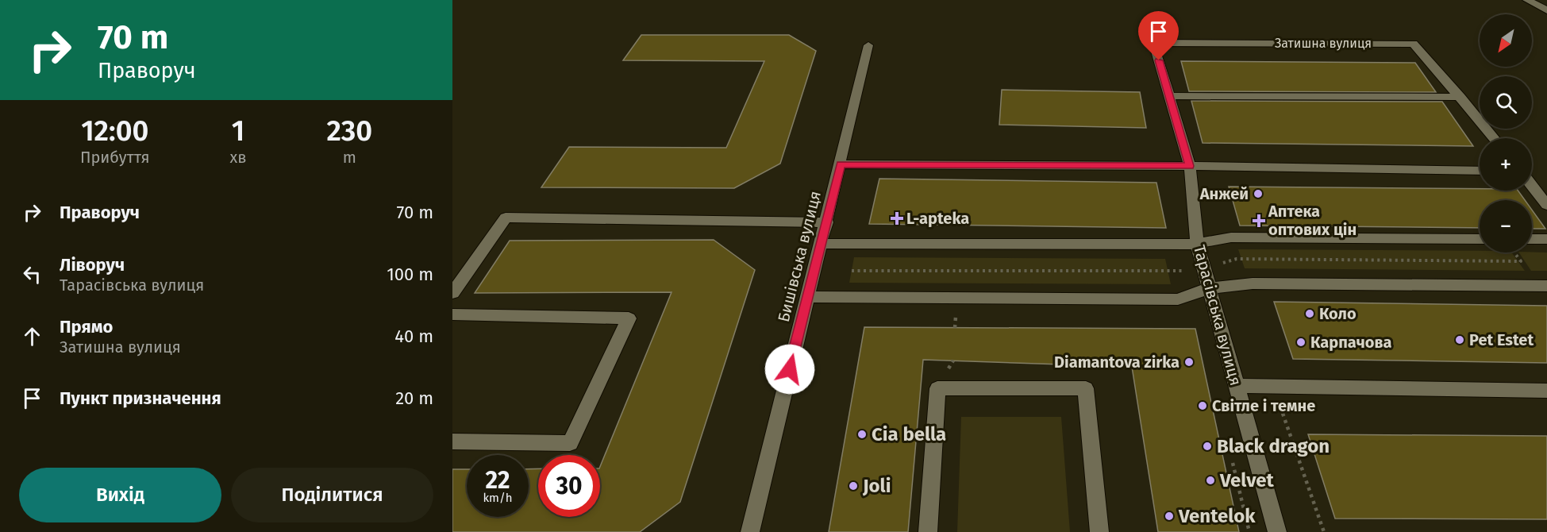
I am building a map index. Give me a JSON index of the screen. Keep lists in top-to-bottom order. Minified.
{"streets":{"street":["Затишна вулиця","Бишівська вулиця","Тарасівська вулиця"]},"crossings":[["Затишна вулиця","Тарасівська вулиця"]],"places":{"other":["Анжей","Коло","Pet Estet","Карпачова","Diamantova zirka","Світле і темне","Cia bella","Black dragon","Velvet","Joli","Ventelok"],"health":["L-apteka","Аптека оптових цін"]},"north":"bottom left","page":{"turn":["70 m","Праворуч"],"map_buttons":["+","−"],"eta":["12:00","Прибуття","1","хв","230","m"],"list":[{"name":"Праворуч","value":"70 m"},{"name":"Ліворуч","note":"Тарасівська вулиця","value":"100 m"},{"name":"Прямо","note":"Затишна вулиця","value":"40 m"},{"name":"Пункт призначення","value":"20 m"}],"speed":"22 km/h","limit":"30","buttons":["Вихід","Поділитися"]}}
